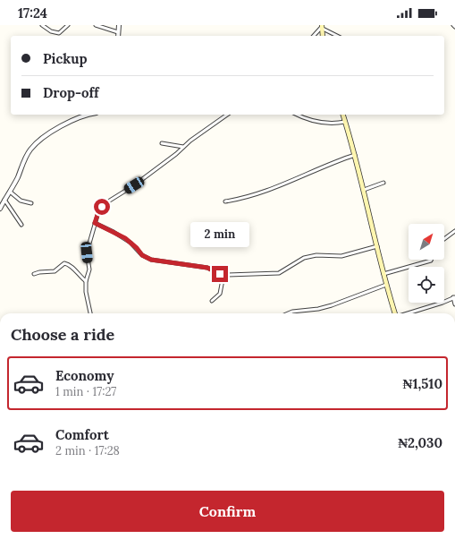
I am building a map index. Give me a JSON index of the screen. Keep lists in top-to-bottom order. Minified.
{"north":"top right","page":{"status":"17:24","banner":["Pickup","Drop-off"],"bubble":"2 min","heading":"Choose a ride","list":[{"name":"Economy","note":"1 min · 17:27","value":"₦1,510"},{"name":"Comfort","note":"2 min · 17:28","value":"₦2,030"}],"buttons":"Confirm"}}
